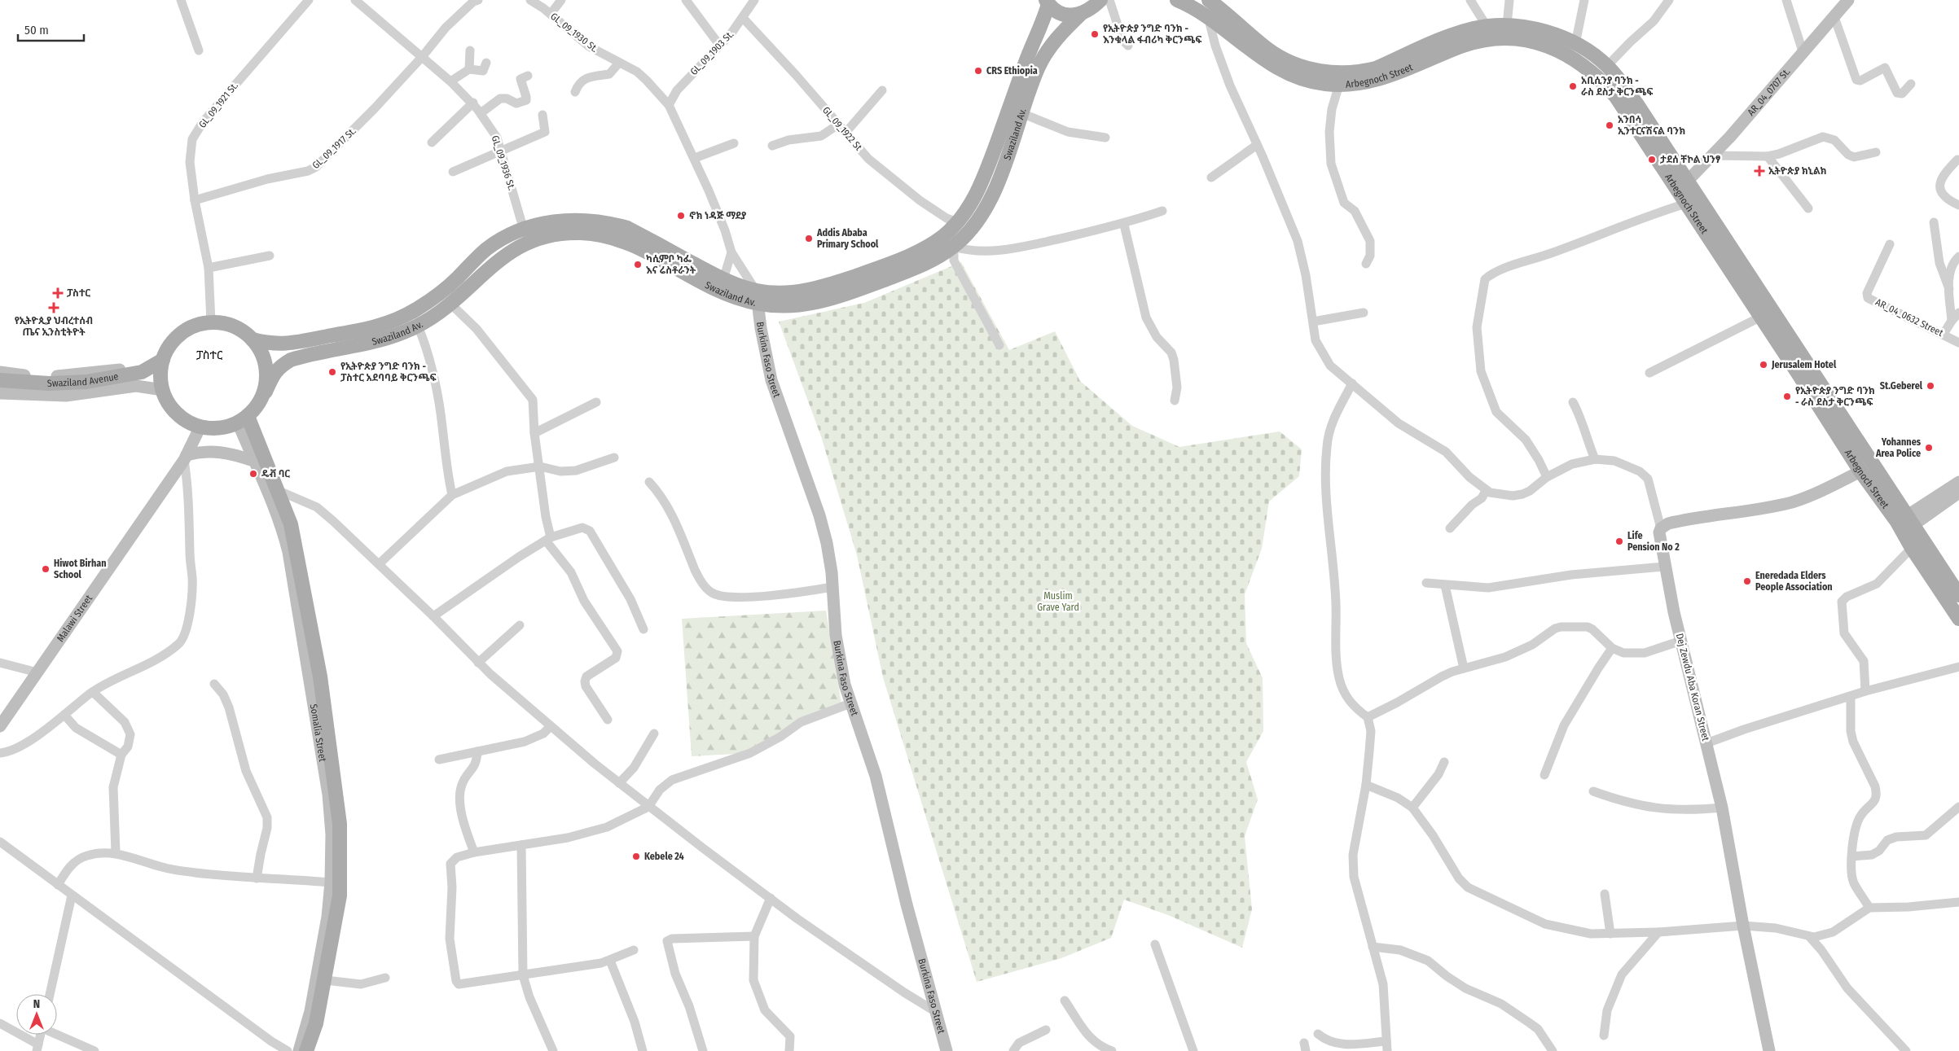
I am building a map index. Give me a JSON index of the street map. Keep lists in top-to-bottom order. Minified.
{"streets":{"main road":["Arbegnoch Street","AR_04_0707 St.","Swaziland Av.","Burkina Faso Street","Swaziland Avenue","Malawi Street","Dej Zewdu Aba Koran Street","Somalia Street"],"street":["GL_09_1930 St.","GL_09_1903 St.","GL_09_1921 St.","GL_09_1922 St","GL_09_1917 St.","GL_09_1936 St.","AR_04_0632 Street"]},"crossings":[["GL_09_1930 St.","GL_09_1903 St."],["GL_09_1930 St.","Swaziland Av."],["GL_09_1930 St.","Burkina Faso Street"],["GL_09_1903 St.","GL_09_1922 St"],["Arbegnoch Street","AR_04_0707 St."],["GL_09_1921 St.","Swaziland Av."],["GL_09_1921 St.","GL_09_1917 St."],["GL_09_1921 St.","Swaziland Avenue"],["GL_09_1921 St.","Malawi Street"],["GL_09_1921 St.","Somalia Street"],["GL_09_1922 St","Swaziland Av."],["Swaziland Av.","GL_09_1936 St."],["Swaziland Av.","Burkina Faso Street"],["Swaziland Av.","Swaziland Avenue"],["Swaziland Av.","Malawi Street"],["Swaziland Av.","Somalia Street"],["GL_09_1917 St.","GL_09_1936 St."],["Swaziland Avenue","Malawi Street"],["Swaziland Avenue","Somalia Street"],["Malawi Street","Somalia Street"]],"districts":["ፓስተር"],"parks":["Muslim Grave Yard"],"places":{"other":["የኢትዮጵያ ንግድ ባንክ - እንቁላል ፋብሪካ ቅርንጫፍ","CRS Ethiopia","አቢሲንያ ባንክ - ራስ ደስታ ቅርንጫፍ","አንበሳ ኢንተርናሽናል ባንክ","ታደሰ ቸኮል ህንፃ","ኖክ ነዳጅ ማደያ","Addis Ababa Primary School","ካሲምቦ ካፌ እና ሬስቶራንት","Jerusalem Hotel","የኢትዮጵያ ንግድ ባንክ - ፓስተር አደባባይ ቅርንጫፍ","St.Geberel","የኢትዮጵያ ንግድ ባንክ - ራስ ደስታ ቅርንጫፍ","Yohannes Area Police","ዴቭ ባር","Life Pension No 2","Hiwot Birhan School","Eneredada Elders People Association","Kebele 24"],"health":["ኢትዮጵያ ክኒልክ","ፓስተር","የኢትዮጲያ ህብረተሰብ ጤና ኢንስቲትዮት"]},"scale_bar":"50 m","north":"top"}
